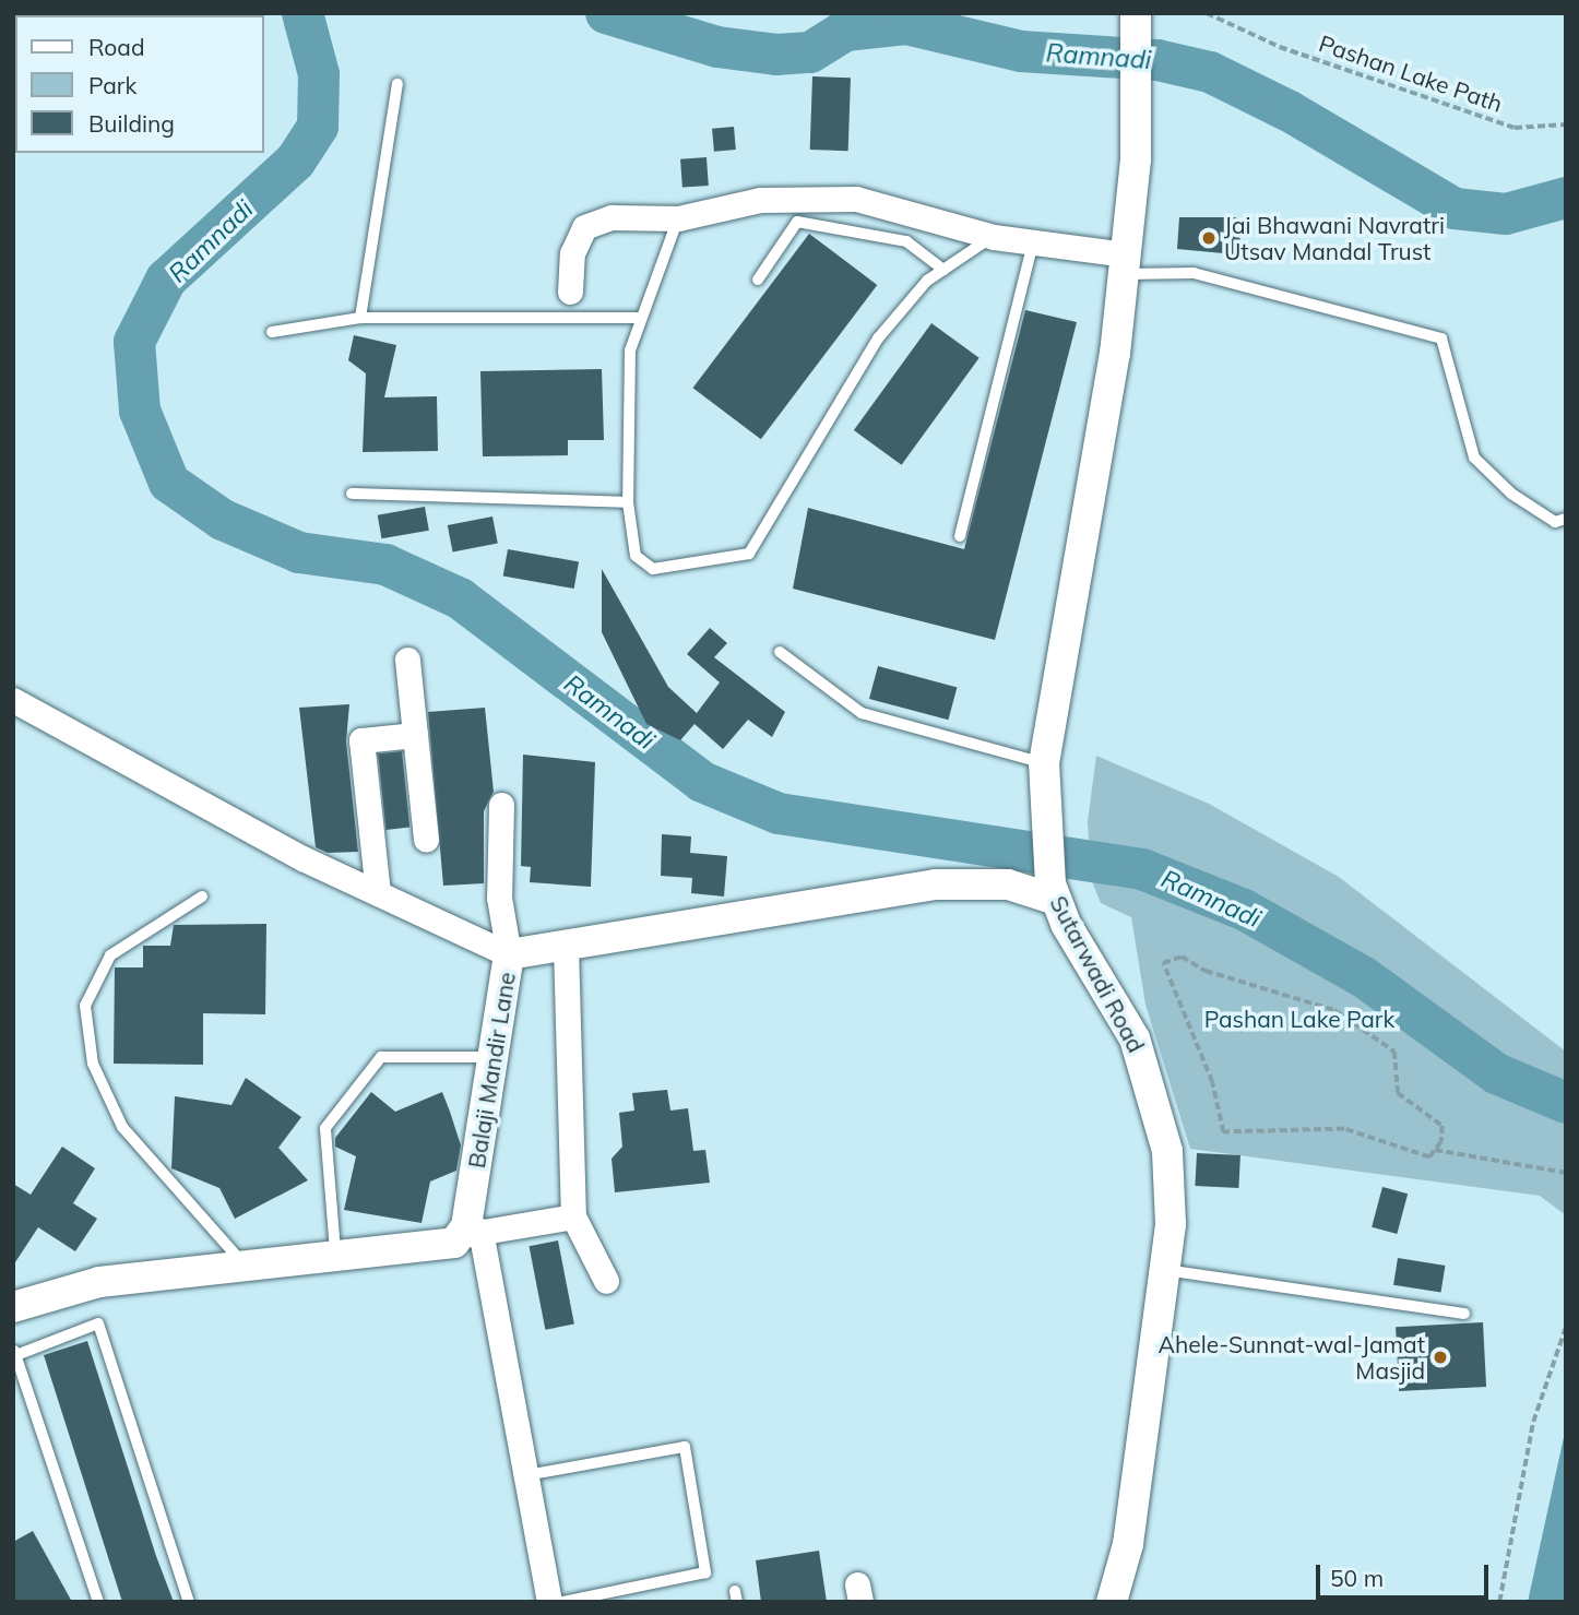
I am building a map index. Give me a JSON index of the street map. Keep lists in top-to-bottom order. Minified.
{"streets":{"street":["Sutarwadi Road","Balaji Mandir Lane"],"path":["Pashan Lake Path"]},"crossings":[["Sutarwadi Road","Balaji Mandir Lane"]],"water":["Ramnadi"],"parks":["Pashan Lake Park"],"places":["Jai Bhawani Navratri Utsav Mandal Trust","Ahele-Sunnat-wal-Jamat Masjid"],"legend":["Road","Park","Building"],"scale_bar":"50 m"}
